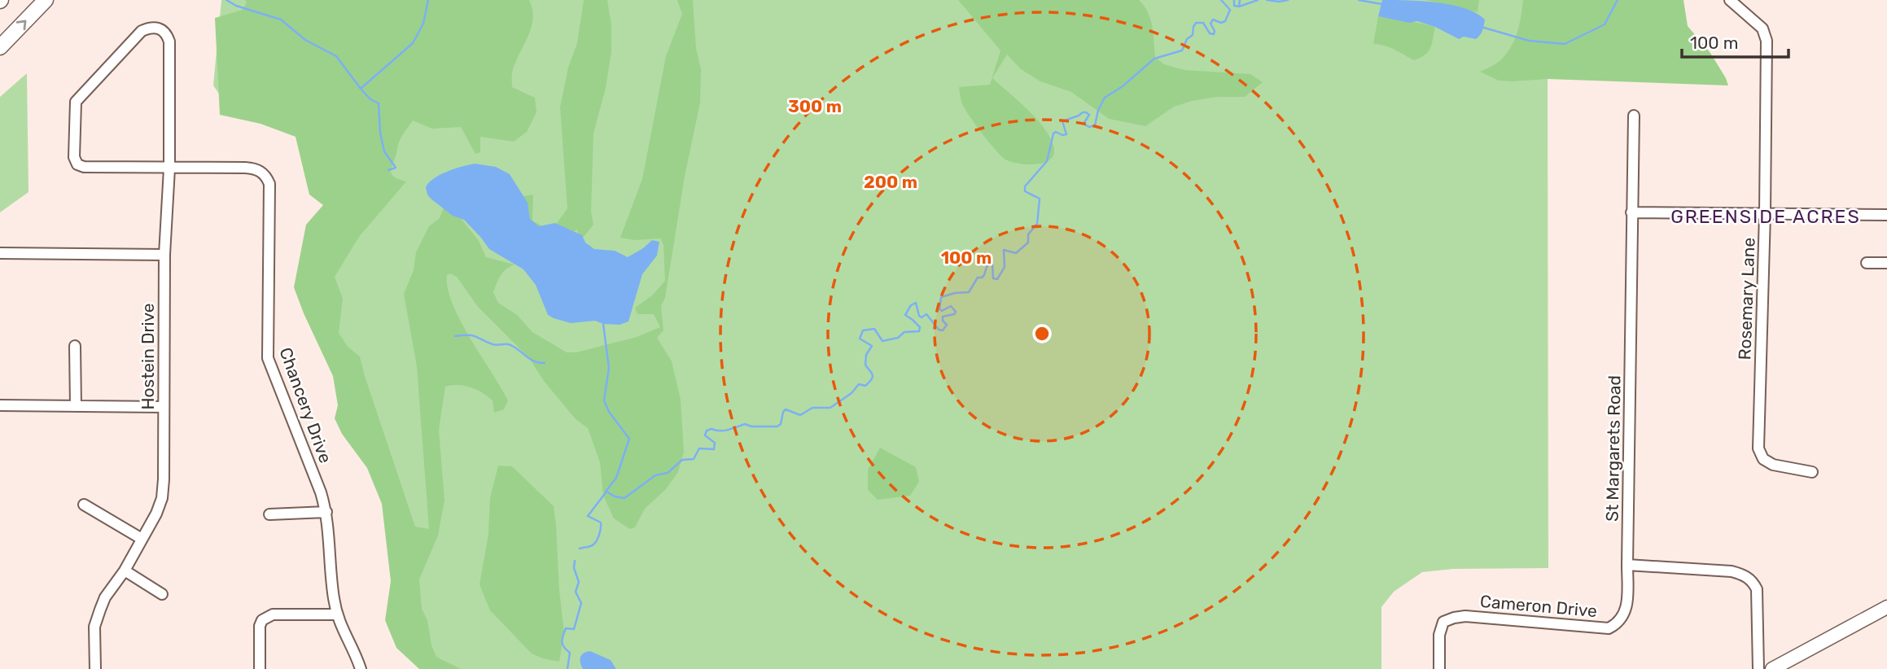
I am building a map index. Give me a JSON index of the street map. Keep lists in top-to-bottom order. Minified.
{"streets":{"street":["Rosemary Lane","Hostein Drive","Chancery Drive","St Margarets Road","Cameron Drive"]},"crossings":[["Hostein Drive","Chancery Drive"],["St Margarets Road","Cameron Drive"]],"districts":["GREENSIDE ACRES"],"scale_bar":"100 m","rings":["300 m","200 m","100 m"]}
